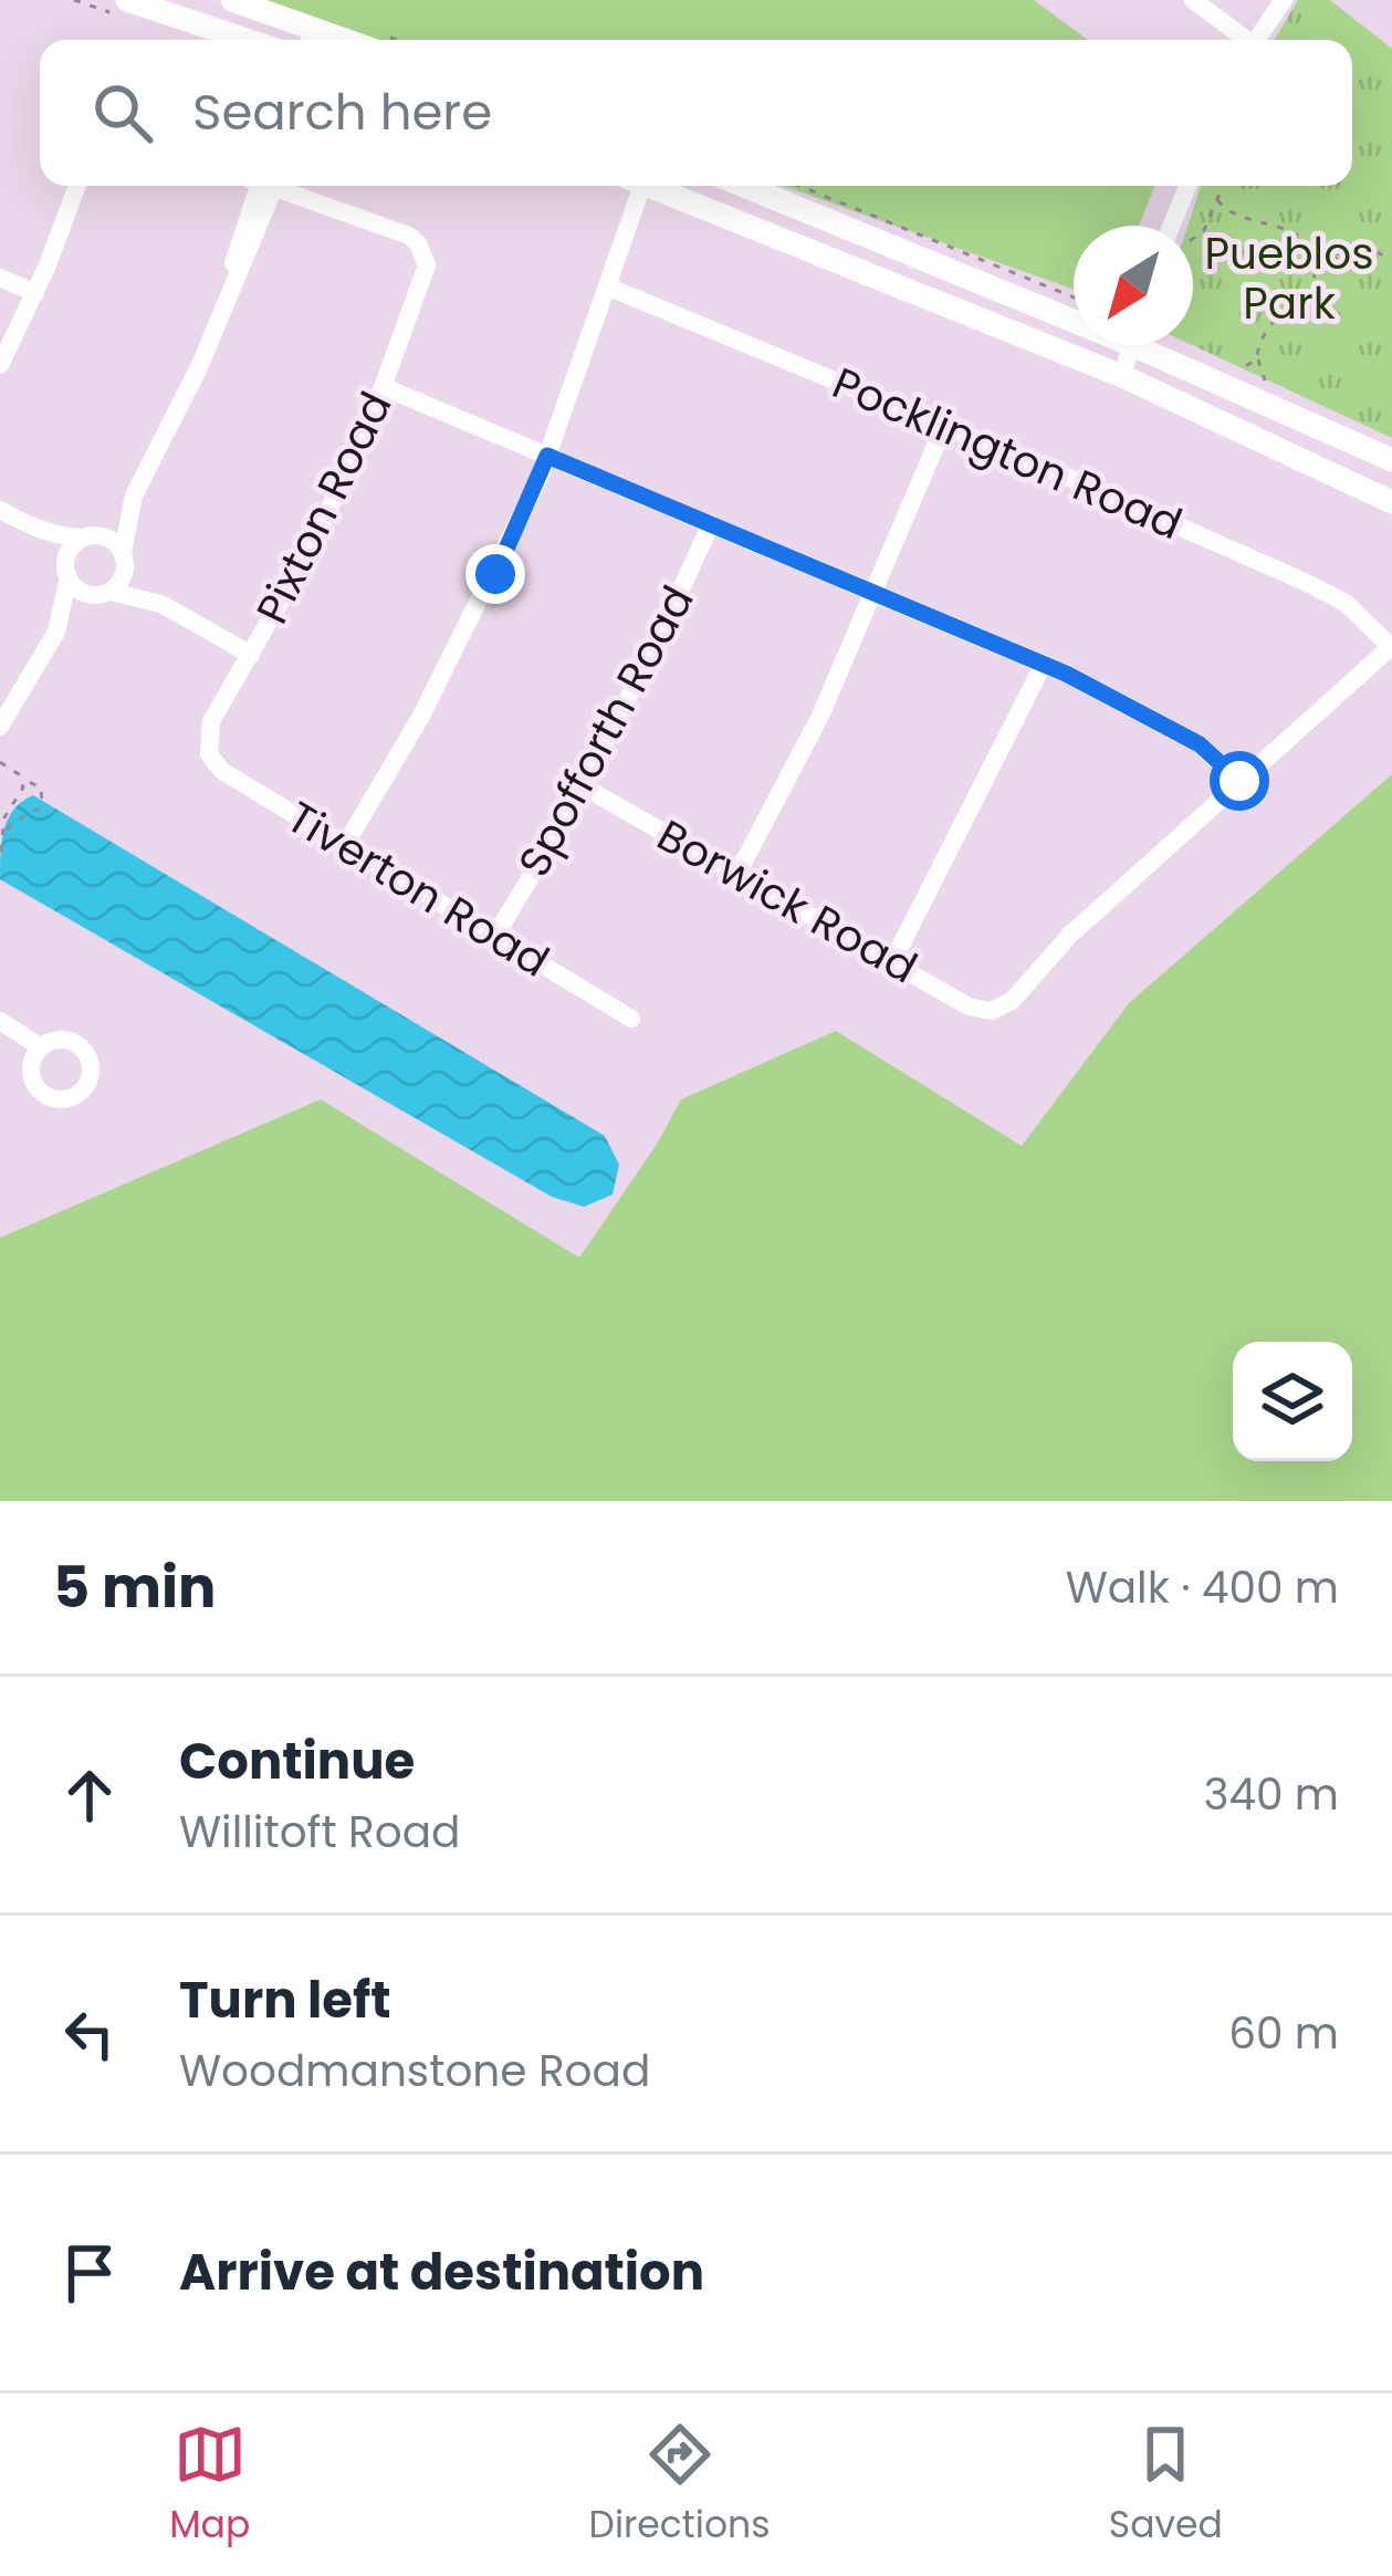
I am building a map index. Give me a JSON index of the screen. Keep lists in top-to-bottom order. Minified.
{"streets":{"street":["Pocklington Road","Pixton Road","Spofforth Road","Tiverton Road","Borwick Road"]},"crossings":[["Pixton Road","Tiverton Road"],["Spofforth Road","Tiverton Road"],["Spofforth Road","Borwick Road"]],"parks":["Pueblos Park"],"north":"bottom left","page":{"search":"Search here","heading":["5 min","Walk · 400 m"],"list":[["Continue","Willitoft Road","340 m"],["Turn left","Woodmanstone Road","60 m"],"Arrive at destination"],"nav":["Map","Directions","Saved"]}}
